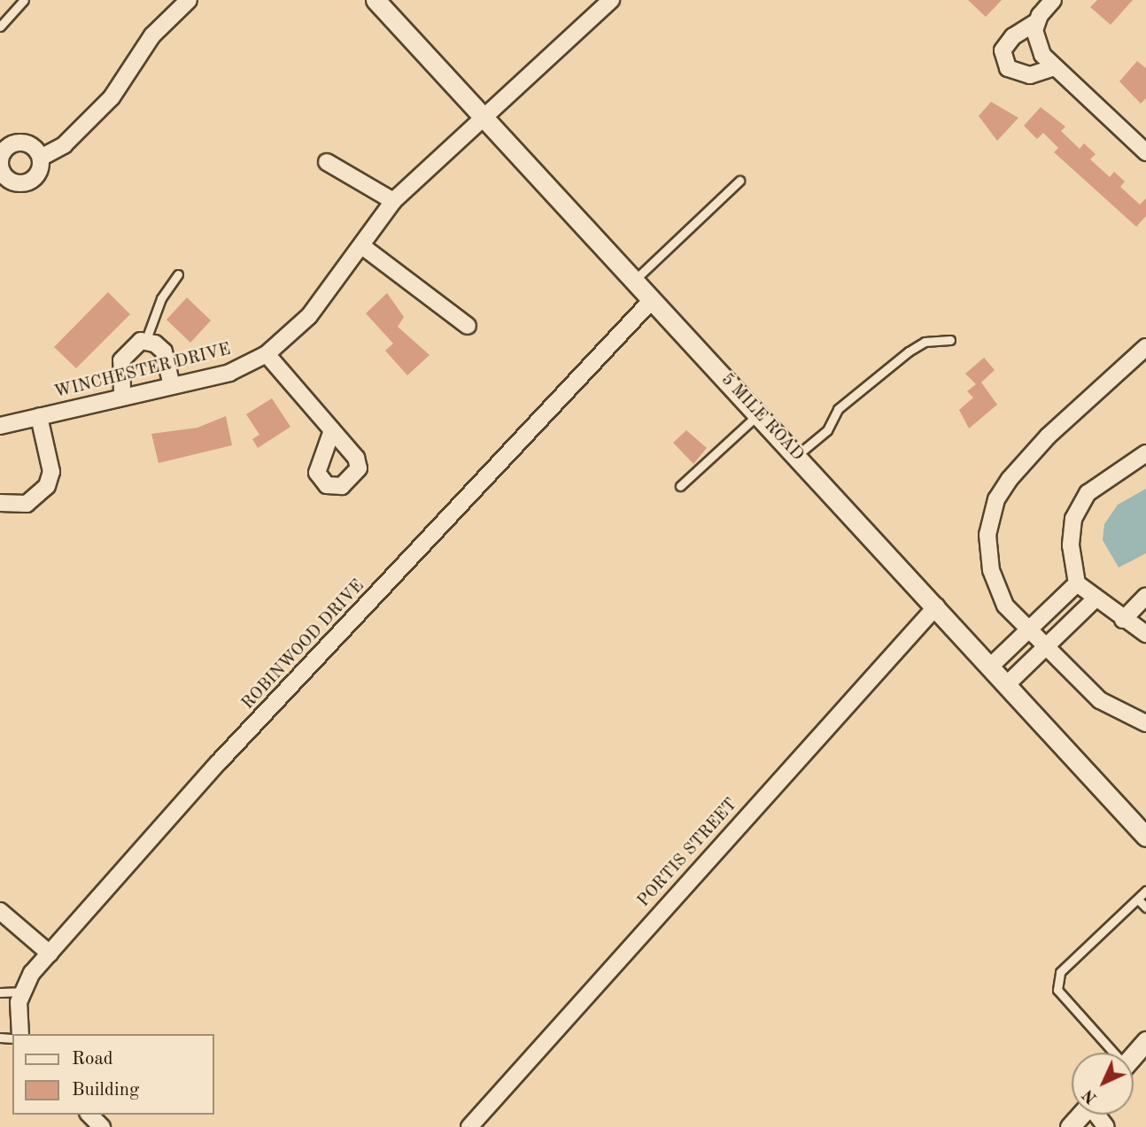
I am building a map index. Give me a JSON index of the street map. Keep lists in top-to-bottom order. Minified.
{"streets":{"street":["WINCHESTER DRIVE","5 MILE ROAD","ROBINWOOD DRIVE","PORTIS STREET"]},"crossings":[["WINCHESTER DRIVE","5 MILE ROAD"],["5 MILE ROAD","ROBINWOOD DRIVE"],["5 MILE ROAD","PORTIS STREET"]],"legend":["Road","Building"],"north":"bottom left"}
